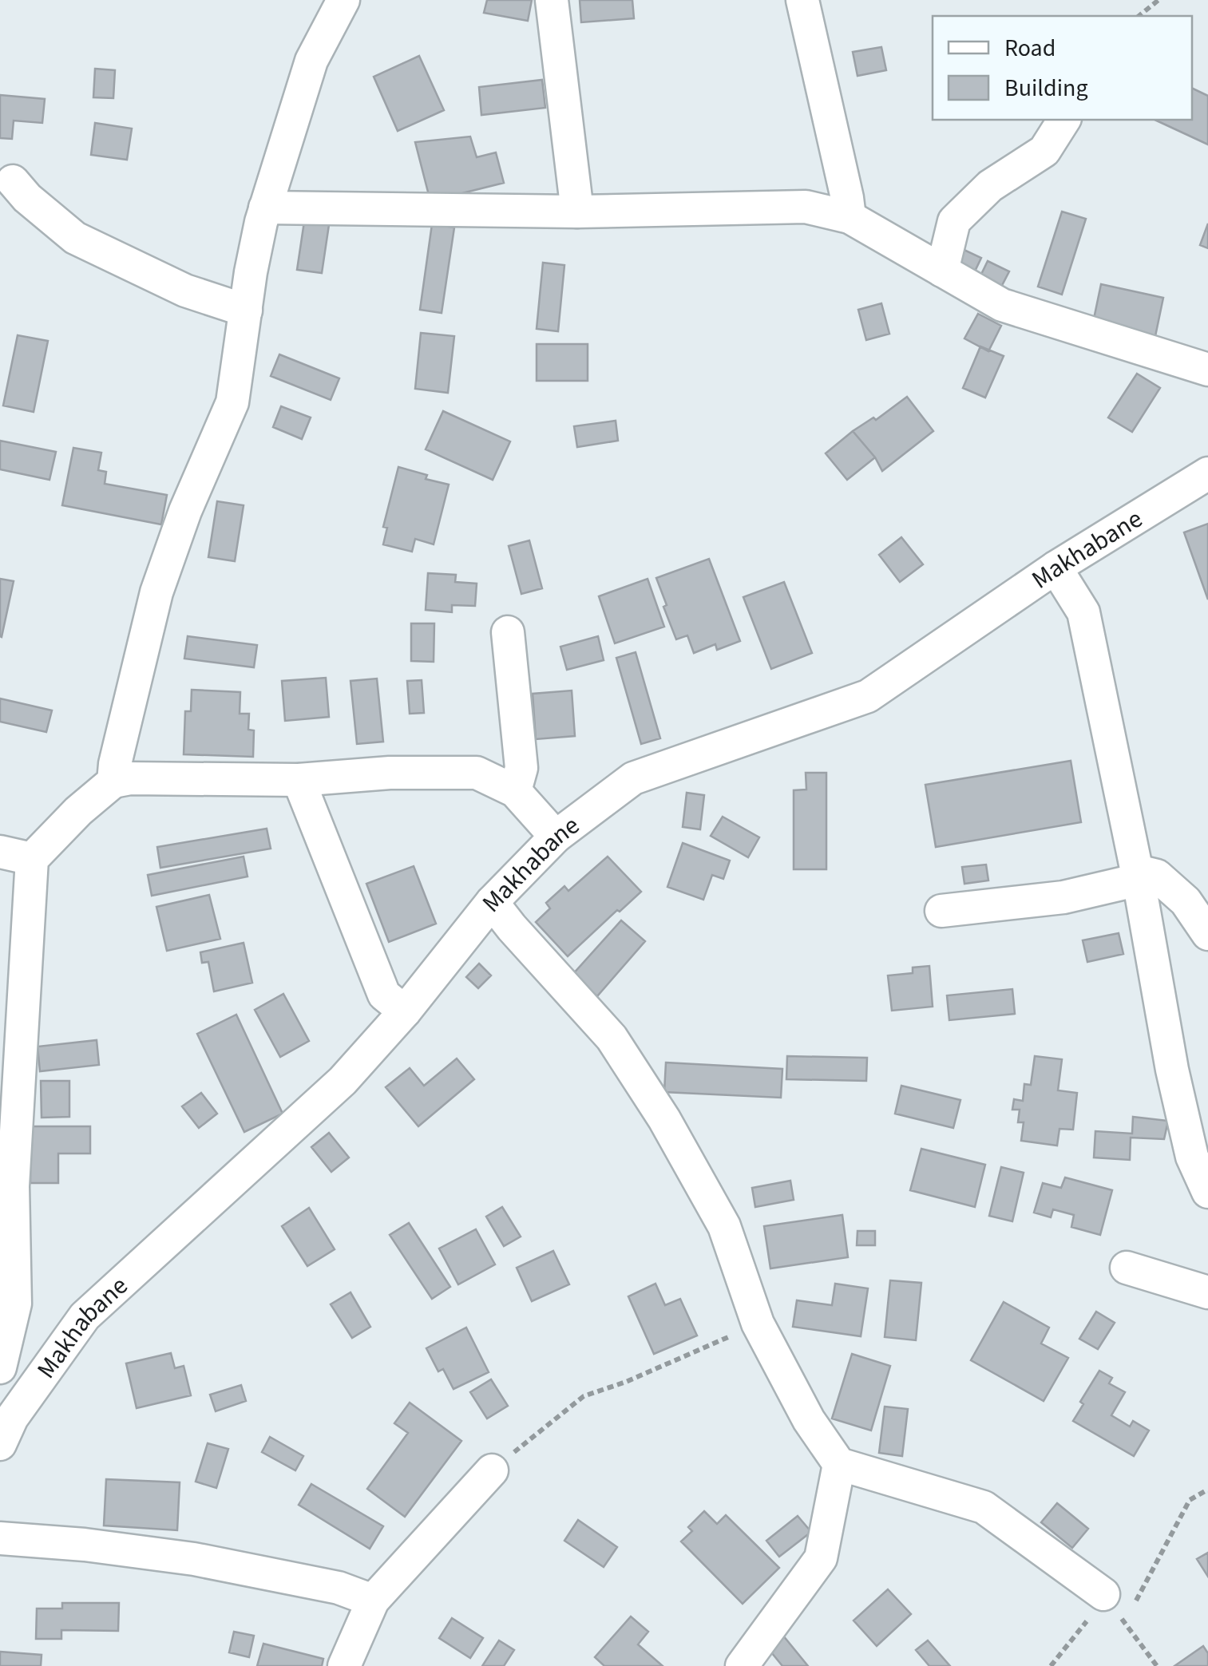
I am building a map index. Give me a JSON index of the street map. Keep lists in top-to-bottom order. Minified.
{"streets":{"street":["Makhabane"]},"legend":["Road","Building"]}
